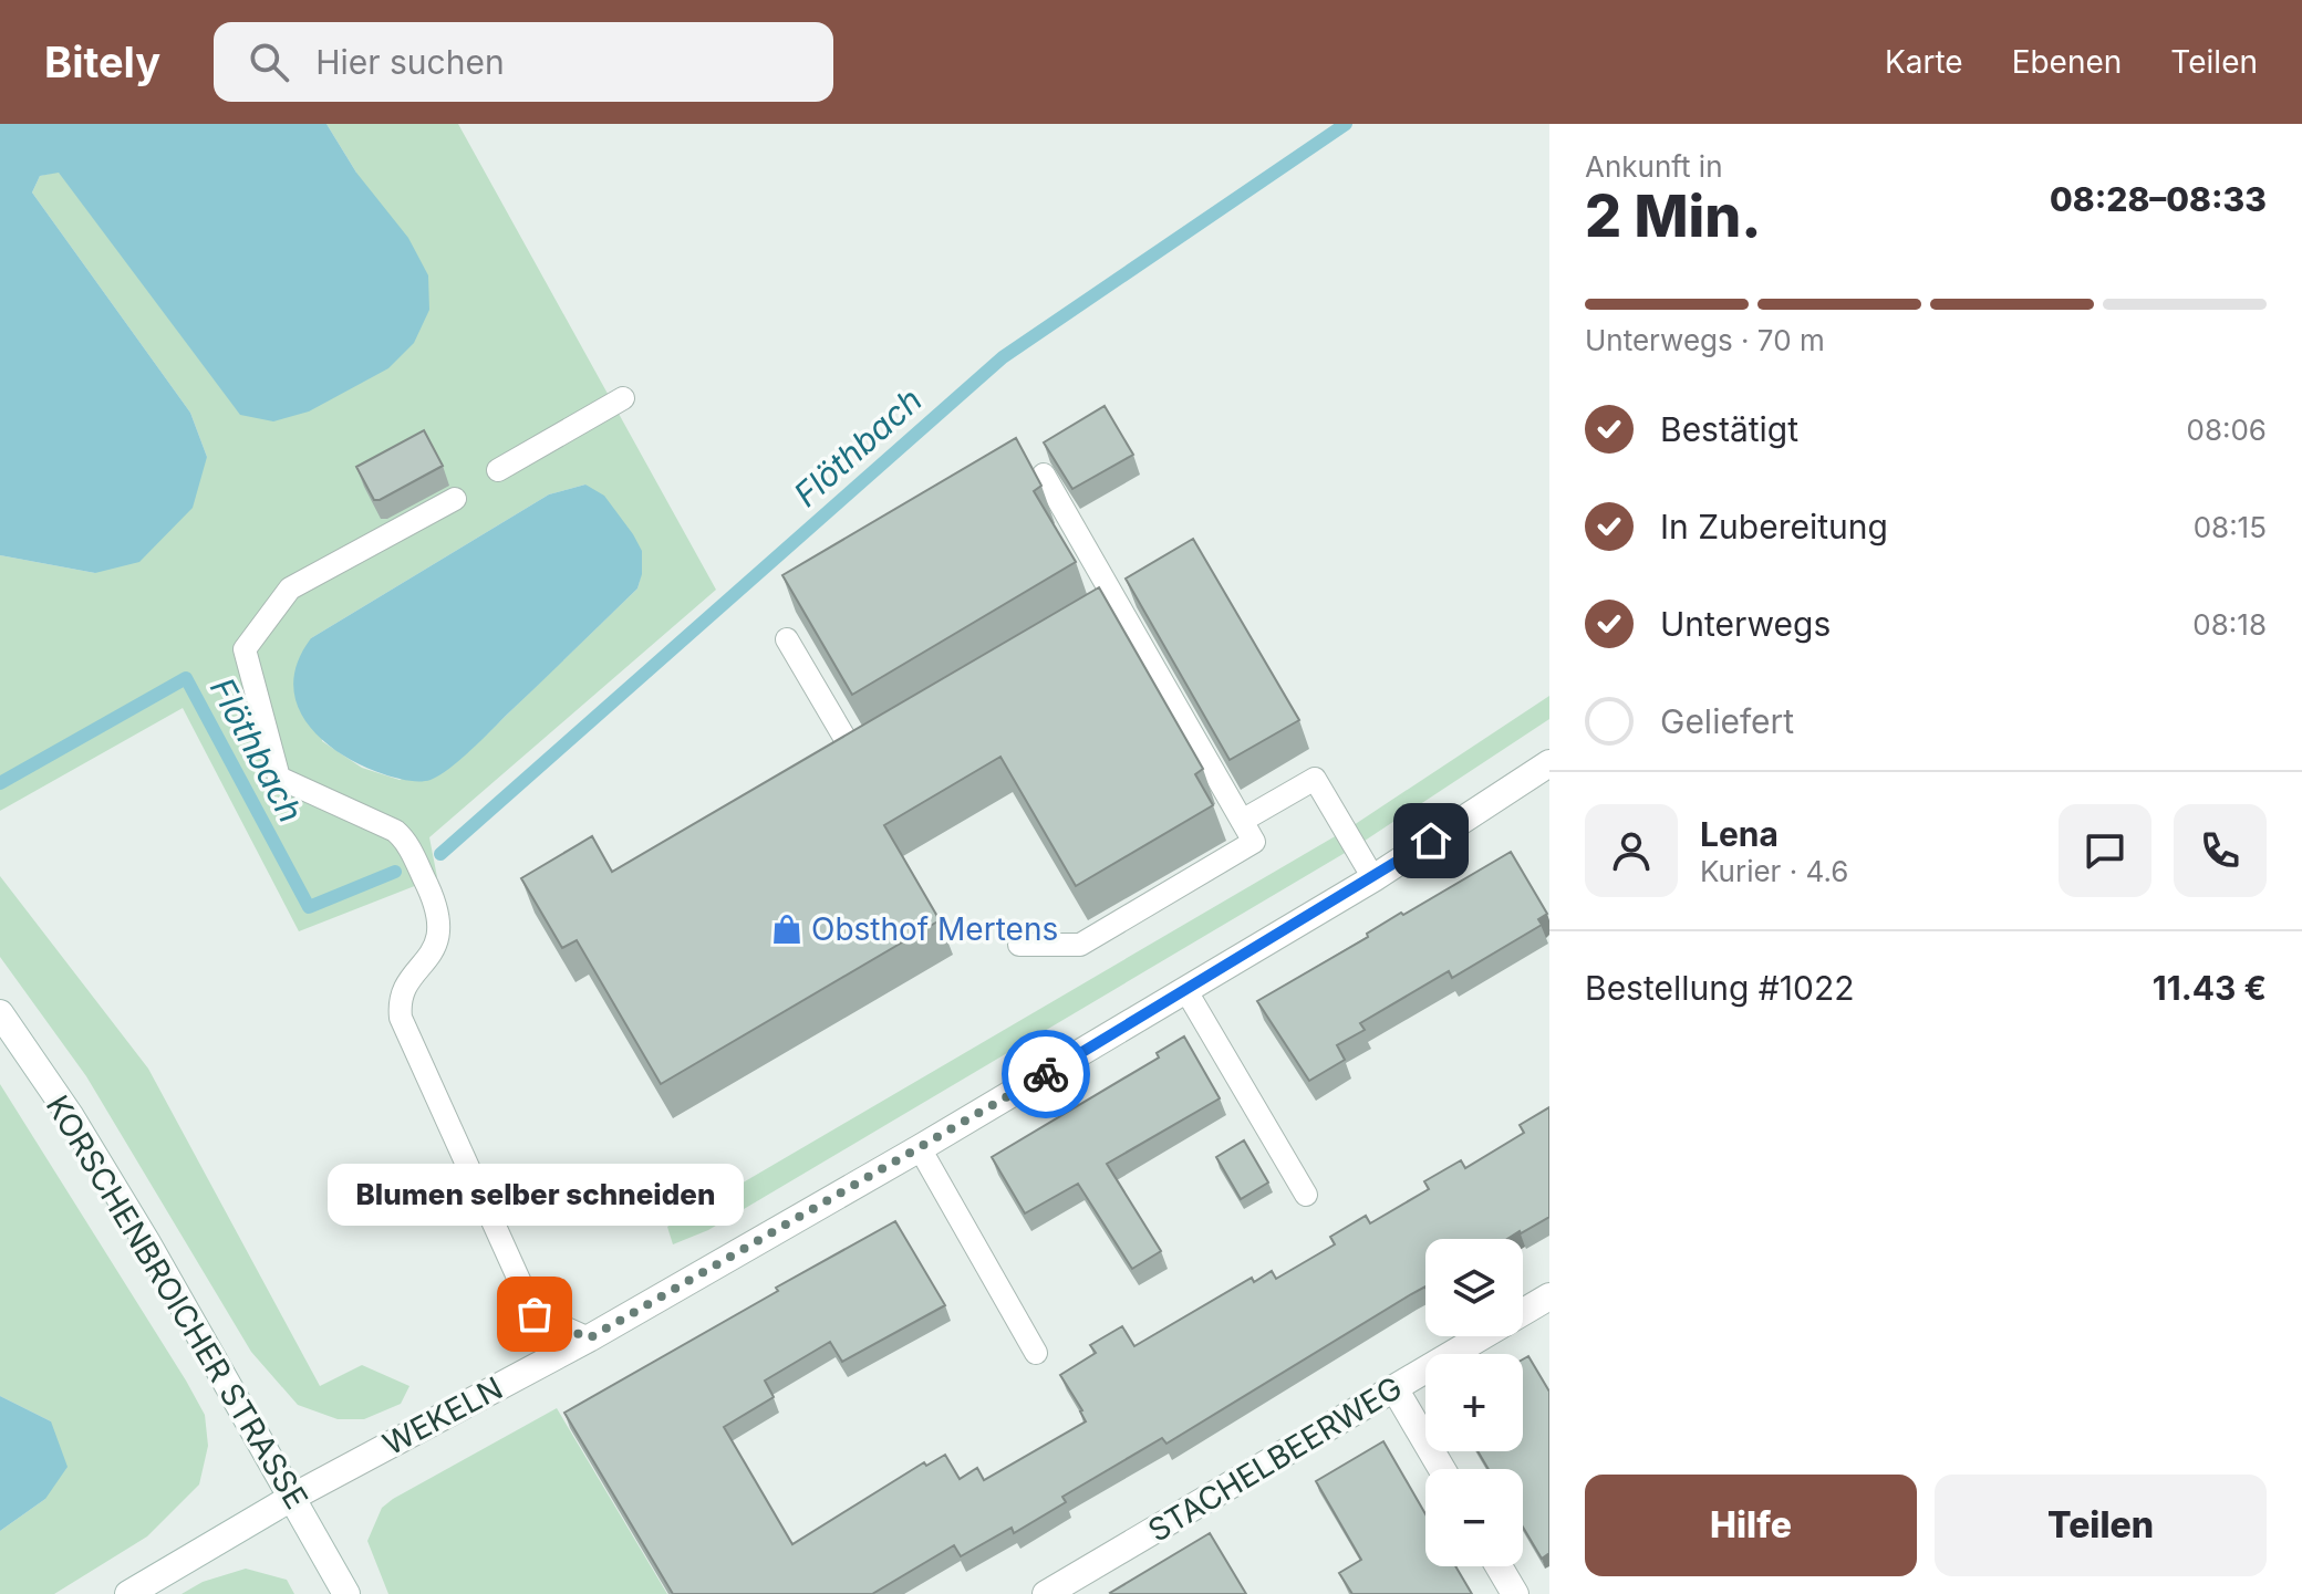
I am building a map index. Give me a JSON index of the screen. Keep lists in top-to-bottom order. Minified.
{"streets":{"street":["KORSCHENBROICHER STRASSE","WEKELN","STACHELBEERWEG"]},"crossings":[["KORSCHENBROICHER STRASSE","WEKELN"]],"water":["Flöthbach"],"places":{"shop":["Obsthof Mertens"],"other":["Blumen selber schneiden"]},"page":{"header":"Bitely","search":"Hier suchen","nav":["Karte","Ebenen","Teilen"],"heading":["2 Min.","Ankunft in","08:28–08:33"],"panel":["Lena","Kurier · 4.6","Bestellung #1022","11.43 €"],"bar":"Unterwegs · 70 m","list":[["Bestätigt","08:06"],["In Zubereitung","08:15"],["Unterwegs","08:18"],"Geliefert"],"bubble":"Blumen selber schneiden","map_buttons":["+","−"],"buttons":["Hilfe","Teilen"]}}
